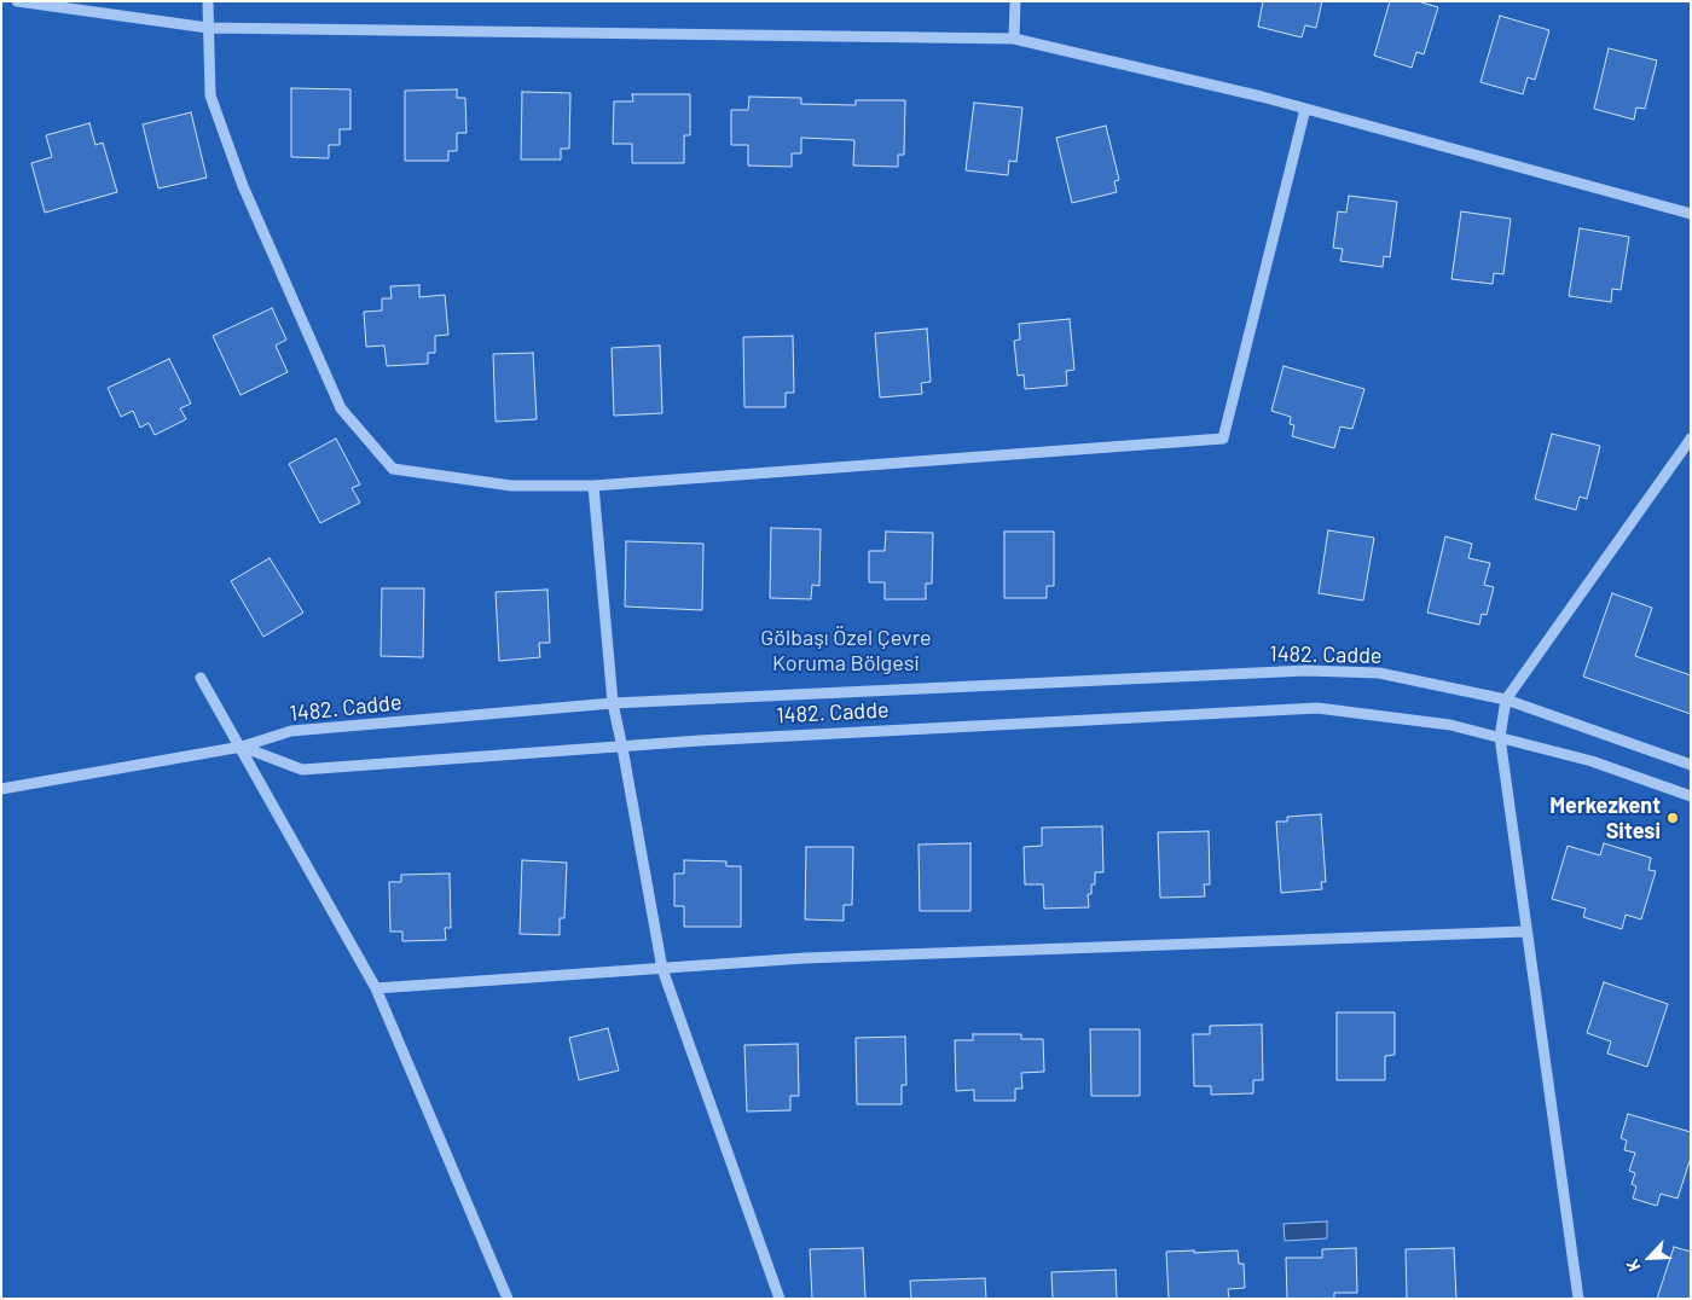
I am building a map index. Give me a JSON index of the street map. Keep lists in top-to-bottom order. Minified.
{"streets":{"street":["1482. Cadde"]},"parks":["Gölbaşı Özel Çevre Koruma Bölgesi"],"places":["Merkezkent Sitesi"],"north":"bottom left"}
